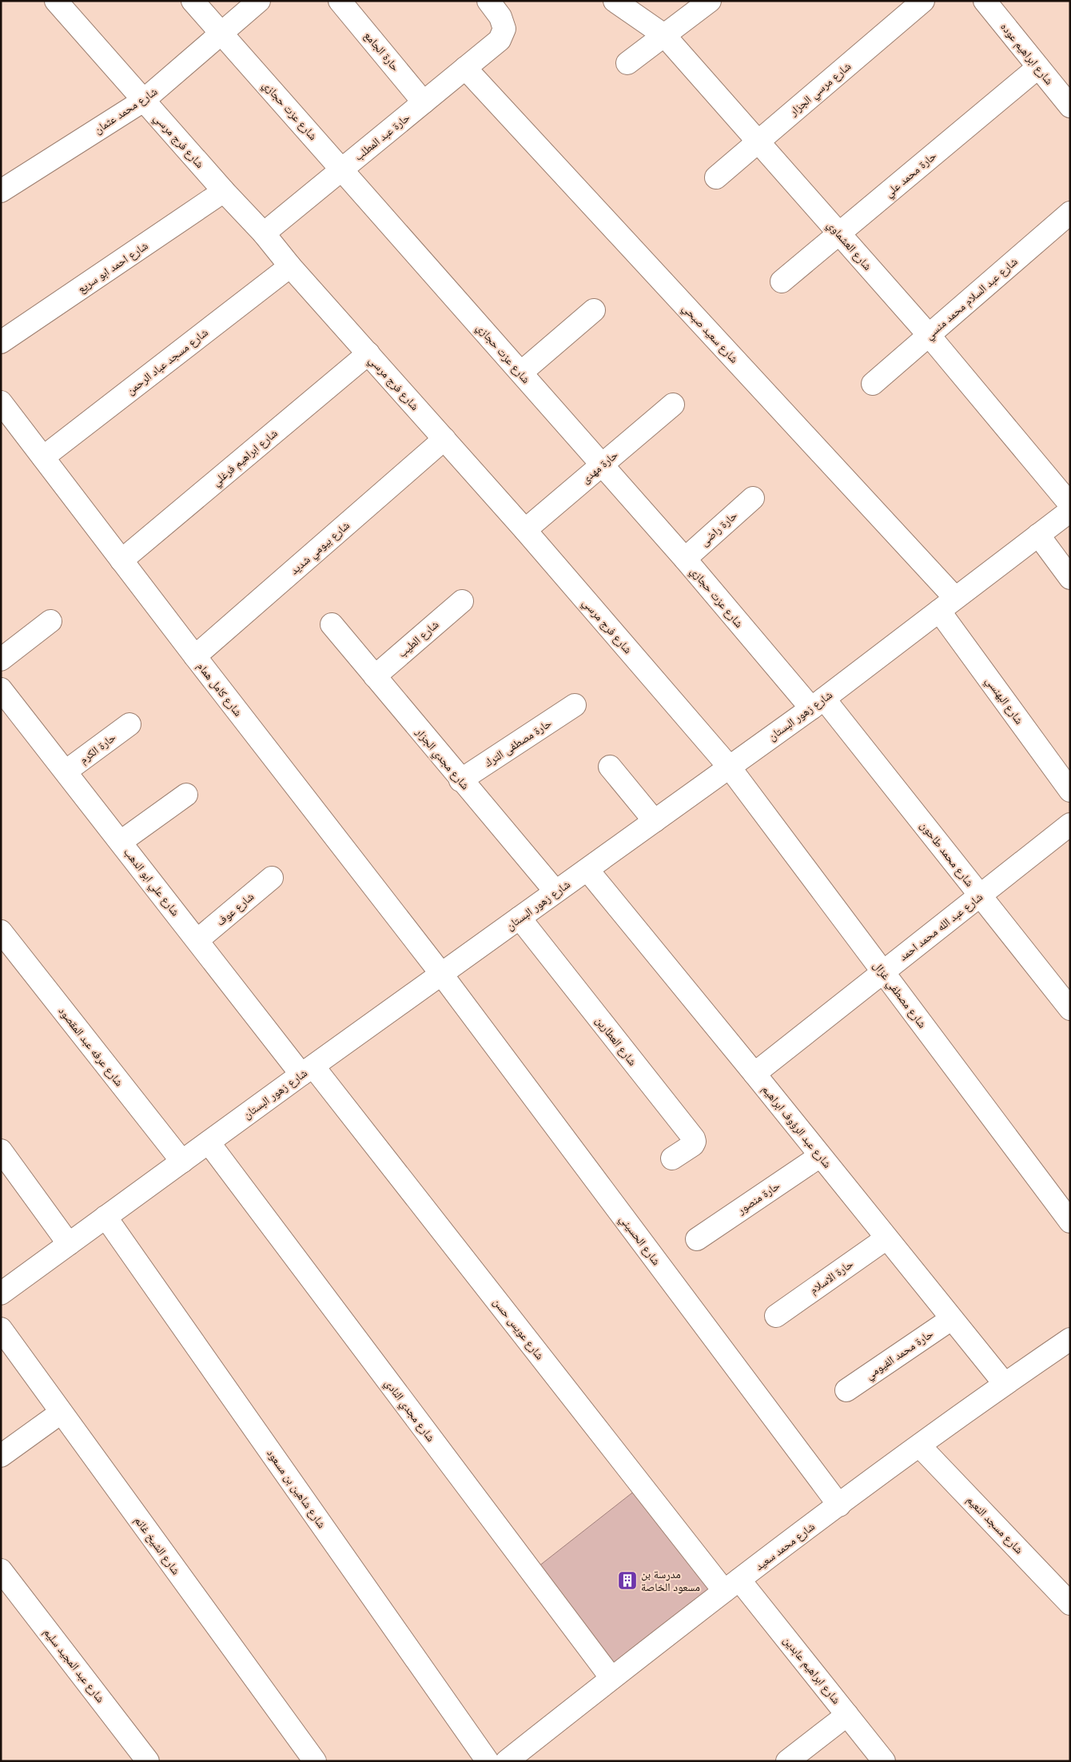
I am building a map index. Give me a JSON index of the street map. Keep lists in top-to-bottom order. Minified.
{"streets":{"street":["حارة الجامع","شارع ابراهيم عوده","شارع مرسي الجزار","شارع محمد عثمان","شارع عزت حجازي","حارة عبد المطلب","شارع فرج مرسي","حارة محمد علي","شارع العشماوي","شارع احمد ابو سريع","شارع عبد السلام محمد منسي","شارع سعيد صبحي","شارع مسجد عباد الرحمن","شارع ابراهيم فرغلي","حارة مهدى","حارة راضى","شارع بيومي شديد","شارع الطيب","شارع كامل همام","شارع البهنسي","شارع زهور البستان","حارة مصطفى الترك","حارة الكرم","شارع مجدي الجزار","شارع محمد طاحون","شارع علي ابو الدهب","شارع عوف","شارع عبد الله محمد احمد","شارع مصطفي غزال","شارع العطارين","شارع عرفه عبد المقصود","شارع عبد الرؤوف ابراهيم","حارة منصور","شارع الحسيني","حارة الاسلام","شارع عويس حسن","حارة محمد الفيومي","شارع مجدي النادي","شارع شاهين بن مسعود","شارع مسجد النعيم","شارع الشيخ غانم","شارع محمد سعيد","شارع عبد المجيد سليم","شارع ابراهيم عابدين"]},"crossings":[["حارة الجامع","حارة عبد المطلب"],["شارع ابراهيم عوده","حارة محمد علي"],["شارع مرسي الجزار","شارع العشماوي"],["شارع محمد عثمان","شارع عزت حجازي"],["شارع محمد عثمان","شارع فرج مرسي"],["شارع عزت حجازي","حارة عبد المطلب"],["شارع عزت حجازي","حارة مهدى"],["شارع عزت حجازي","حارة راضى"],["شارع عزت حجازي","شارع زهور البستان"],["شارع عزت حجازي","شارع محمد طاحون"],["حارة عبد المطلب","شارع فرج مرسي"],["حارة عبد المطلب","شارع سعيد صبحي"],["شارع فرج مرسي","شارع احمد ابو سريع"],["شارع فرج مرسي","شارع مسجد عباد الرحمن"],["شارع فرج مرسي","شارع ابراهيم فرغلي"],["شارع فرج مرسي","حارة مهدى"],["شارع فرج مرسي","شارع بيومي شديد"],["شارع فرج مرسي","شارع زهور البستان"],["شارع فرج مرسي","شارع مصطفي غزال"],["حارة محمد علي","شارع العشماوي"],["شارع العشماوي","شارع عبد السلام محمد منسي"],["شارع سعيد صبحي","شارع البهنسي"],["شارع سعيد صبحي","شارع زهور البستان"],["شارع مسجد عباد الرحمن","شارع كامل همام"],["شارع ابراهيم فرغلي","شارع كامل همام"],["شارع بيومي شديد","شارع كامل همام"],["شارع الطيب","شارع مجدي الجزار"],["شارع كامل همام","شارع زهور البستان"],["شارع كامل همام","شارع الحسيني"],["شارع البهنسي","شارع زهور البستان"],["شارع زهور البستان","شارع مجدي الجزار"],["شارع زهور البستان","شارع محمد طاحون"],["شارع زهور البستان","شارع علي ابو الدهب"],["شارع زهور البستان","شارع مصطفي غزال"],["شارع زهور البستان","شارع العطارين"],["شارع زهور البستان","شارع عرفه عبد المقصود"],["شارع زهور البستان","شارع عبد الرؤوف ابراهيم"],["شارع زهور البستان","شارع الحسيني"],["شارع زهور البستان","شارع عويس حسن"],["شارع زهور البستان","شارع مجدي النادي"],["شارع زهور البستان","شارع شاهين بن مسعود"],["حارة مصطفى الترك","شارع مجدي الجزار"],["حارة الكرم","شارع علي ابو الدهب"],["شارع محمد طاحون","شارع عبد الله محمد احمد"],["شارع علي ابو الدهب","شارع عوف"],["شارع علي ابو الدهب","شارع عويس حسن"],["شارع عبد الله محمد احمد","شارع مصطفي غزال"],["شارع عبد الله محمد احمد","شارع عبد الرؤوف ابراهيم"],["شارع عبد الرؤوف ابراهيم","حارة منصور"],["شارع عبد الرؤوف ابراهيم","حارة الاسلام"],["شارع عبد الرؤوف ابراهيم","حارة محمد الفيومي"],["شارع عبد الرؤوف ابراهيم","شارع محمد سعيد"],["شارع الحسيني","شارع محمد سعيد"],["شارع عويس حسن","شارع محمد سعيد"],["شارع عويس حسن","شارع ابراهيم عابدين"],["شارع مجدي النادي","شارع محمد سعيد"],["شارع مسجد النعيم","شارع محمد سعيد"],["شارع محمد سعيد","شارع ابراهيم عابدين"]],"places":{"building":["مدرسة بن مسعود الخاصة"]}}
